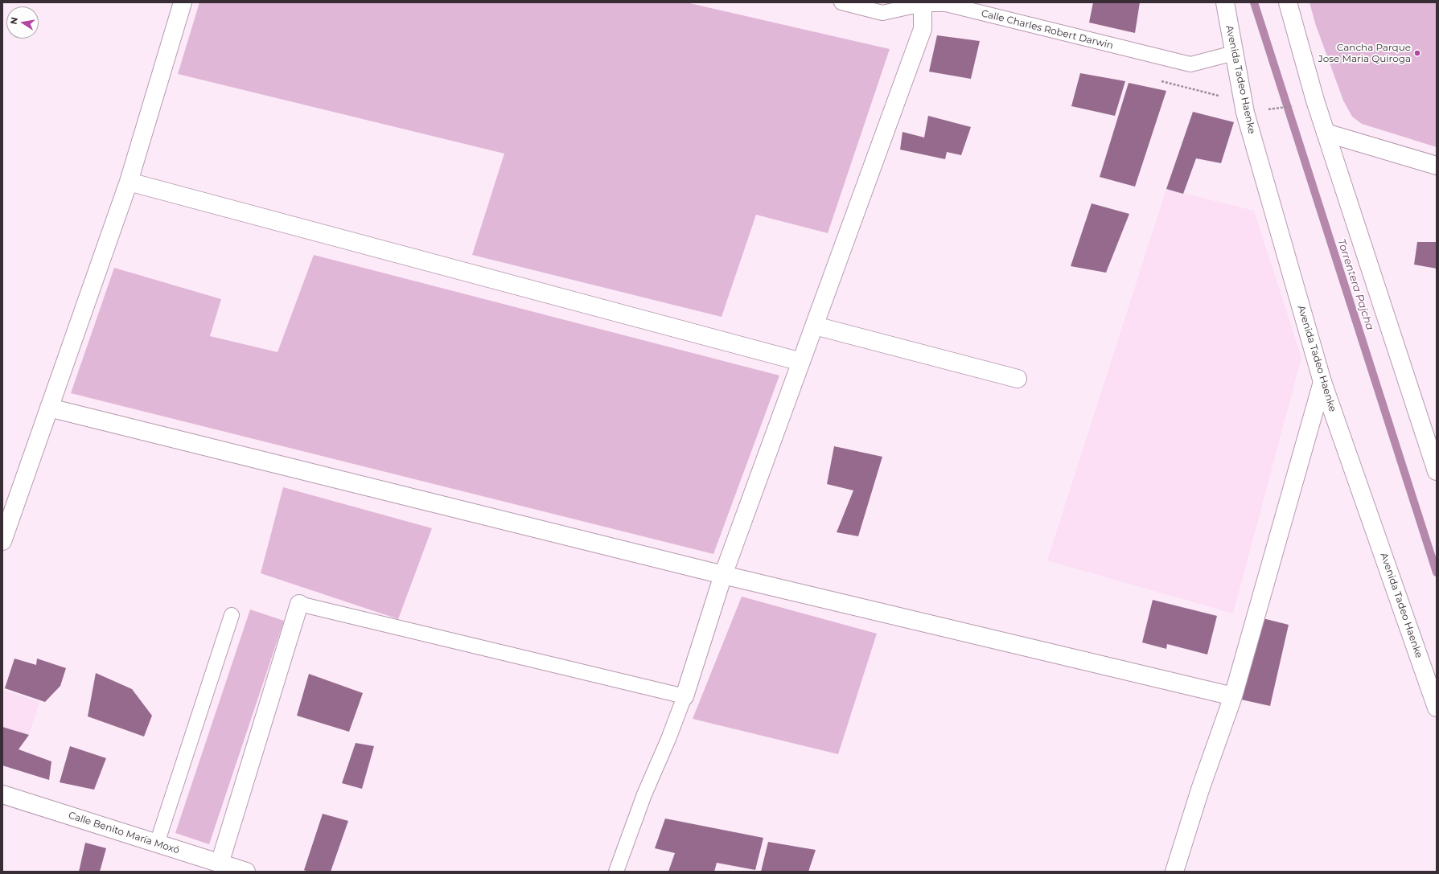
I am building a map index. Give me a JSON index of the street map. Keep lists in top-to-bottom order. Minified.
{"streets":{"street":["Avenida Tadeo Haenke","Calle Benito María Moxó"],"lane":["Calle Charles Robert Darwin"]},"crossings":[["Calle Charles Robert Darwin","Avenida Tadeo Haenke"]],"water":["Torrentera Pajcha"],"places":["Cancha Parque Jose Maria Quiroga"],"north":"left"}
